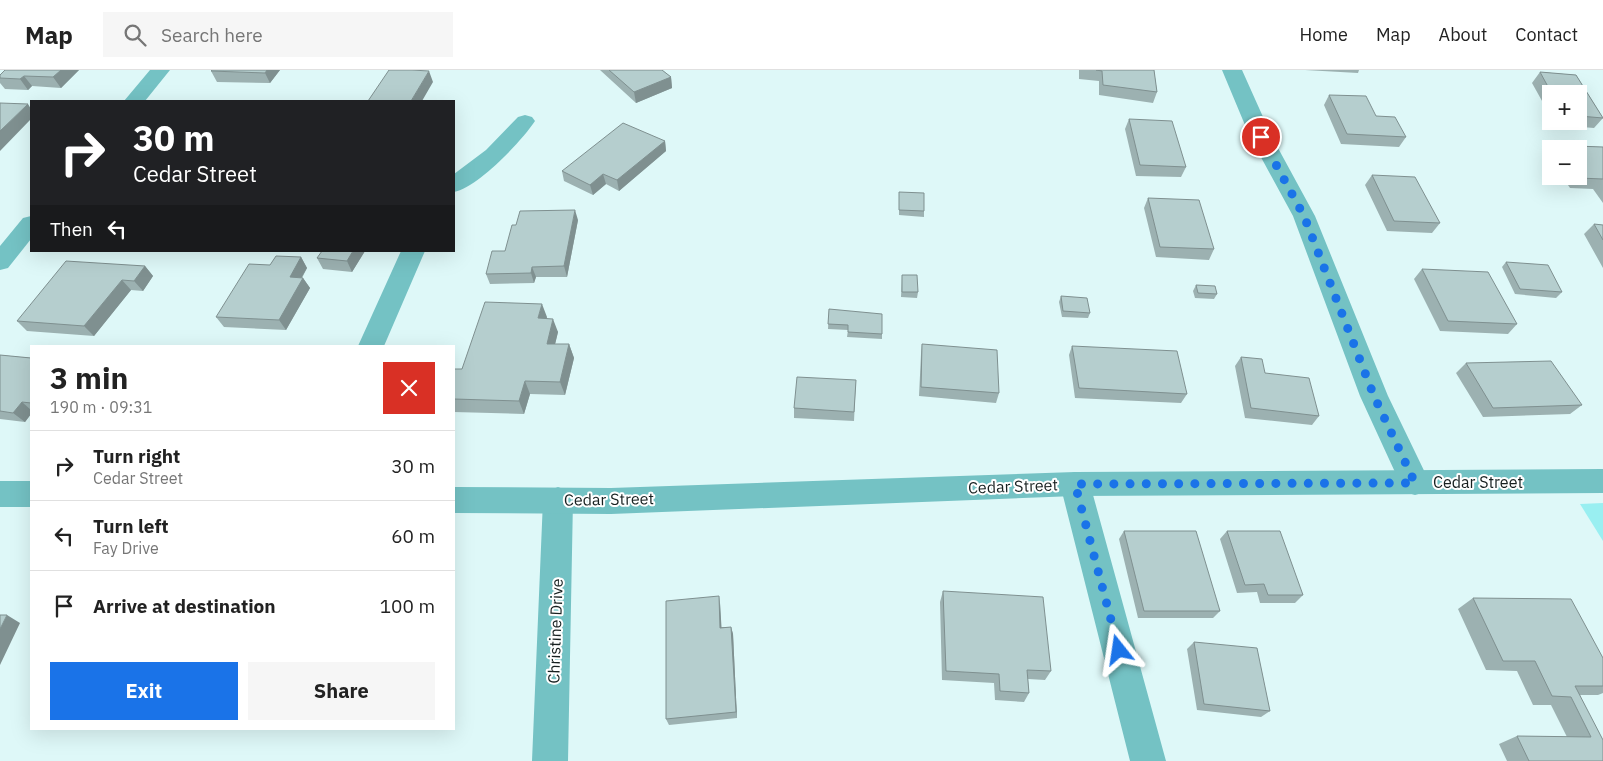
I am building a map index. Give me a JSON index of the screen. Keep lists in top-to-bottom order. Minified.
{"streets":{"street":["Cedar Street","Christine Drive"]},"crossings":[["Cedar Street","Christine Drive"]],"page":{"header":"Map","search":"Search here","nav":["Home","Map","About","Contact"],"map_buttons":["+","−"],"turn":["30 m","Cedar Street"],"then":"Then","heading":["3 min","190 m · 09:31"],"list":[{"name":"Turn right","note":"Cedar Street","value":"30 m"},{"name":"Turn left","note":"Fay Drive","value":"60 m"},{"name":"Arrive at destination","value":"100 m"}],"buttons":["Exit","Share"]}}
